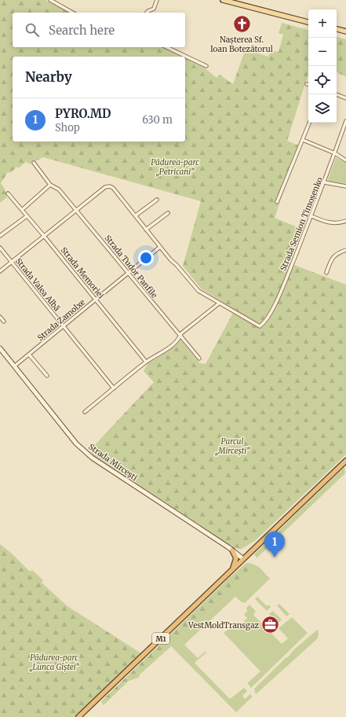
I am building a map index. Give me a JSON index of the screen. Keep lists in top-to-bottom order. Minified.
{"streets":{"highway":["M1"],"main road":["Strada Mircești"],"street":["Strada Semion Timoșenko","Strada Tudor Panfile","Strada Memoriei","Strada Valea Albă","Strada Zamolxe"]},"crossings":[["Strada Tudor Panfile","Strada Zamolxe"],["Strada Memoriei","Strada Zamolxe"],["Strada Valea Albă","Strada Zamolxe"],["Strada Zamolxe","Strada Mircești"],["Strada Mircești","M1"]],"parks":["Pădurea-parc „Petricani”","Parcul „Mircești”","Pădurea-parc „Lunca Gîștei”"],"places":{"church":["Nașterea Sf. Ioan Botezătorul"],"office":["VestMoldTransgaz"]},"page":{"map_buttons":["+","−"],"search":"Search here","heading":"Nearby","list":[{"mark":"1","name":"PYRO.MD","note":"Shop","value":"630 m"}],"pins":"1"}}
